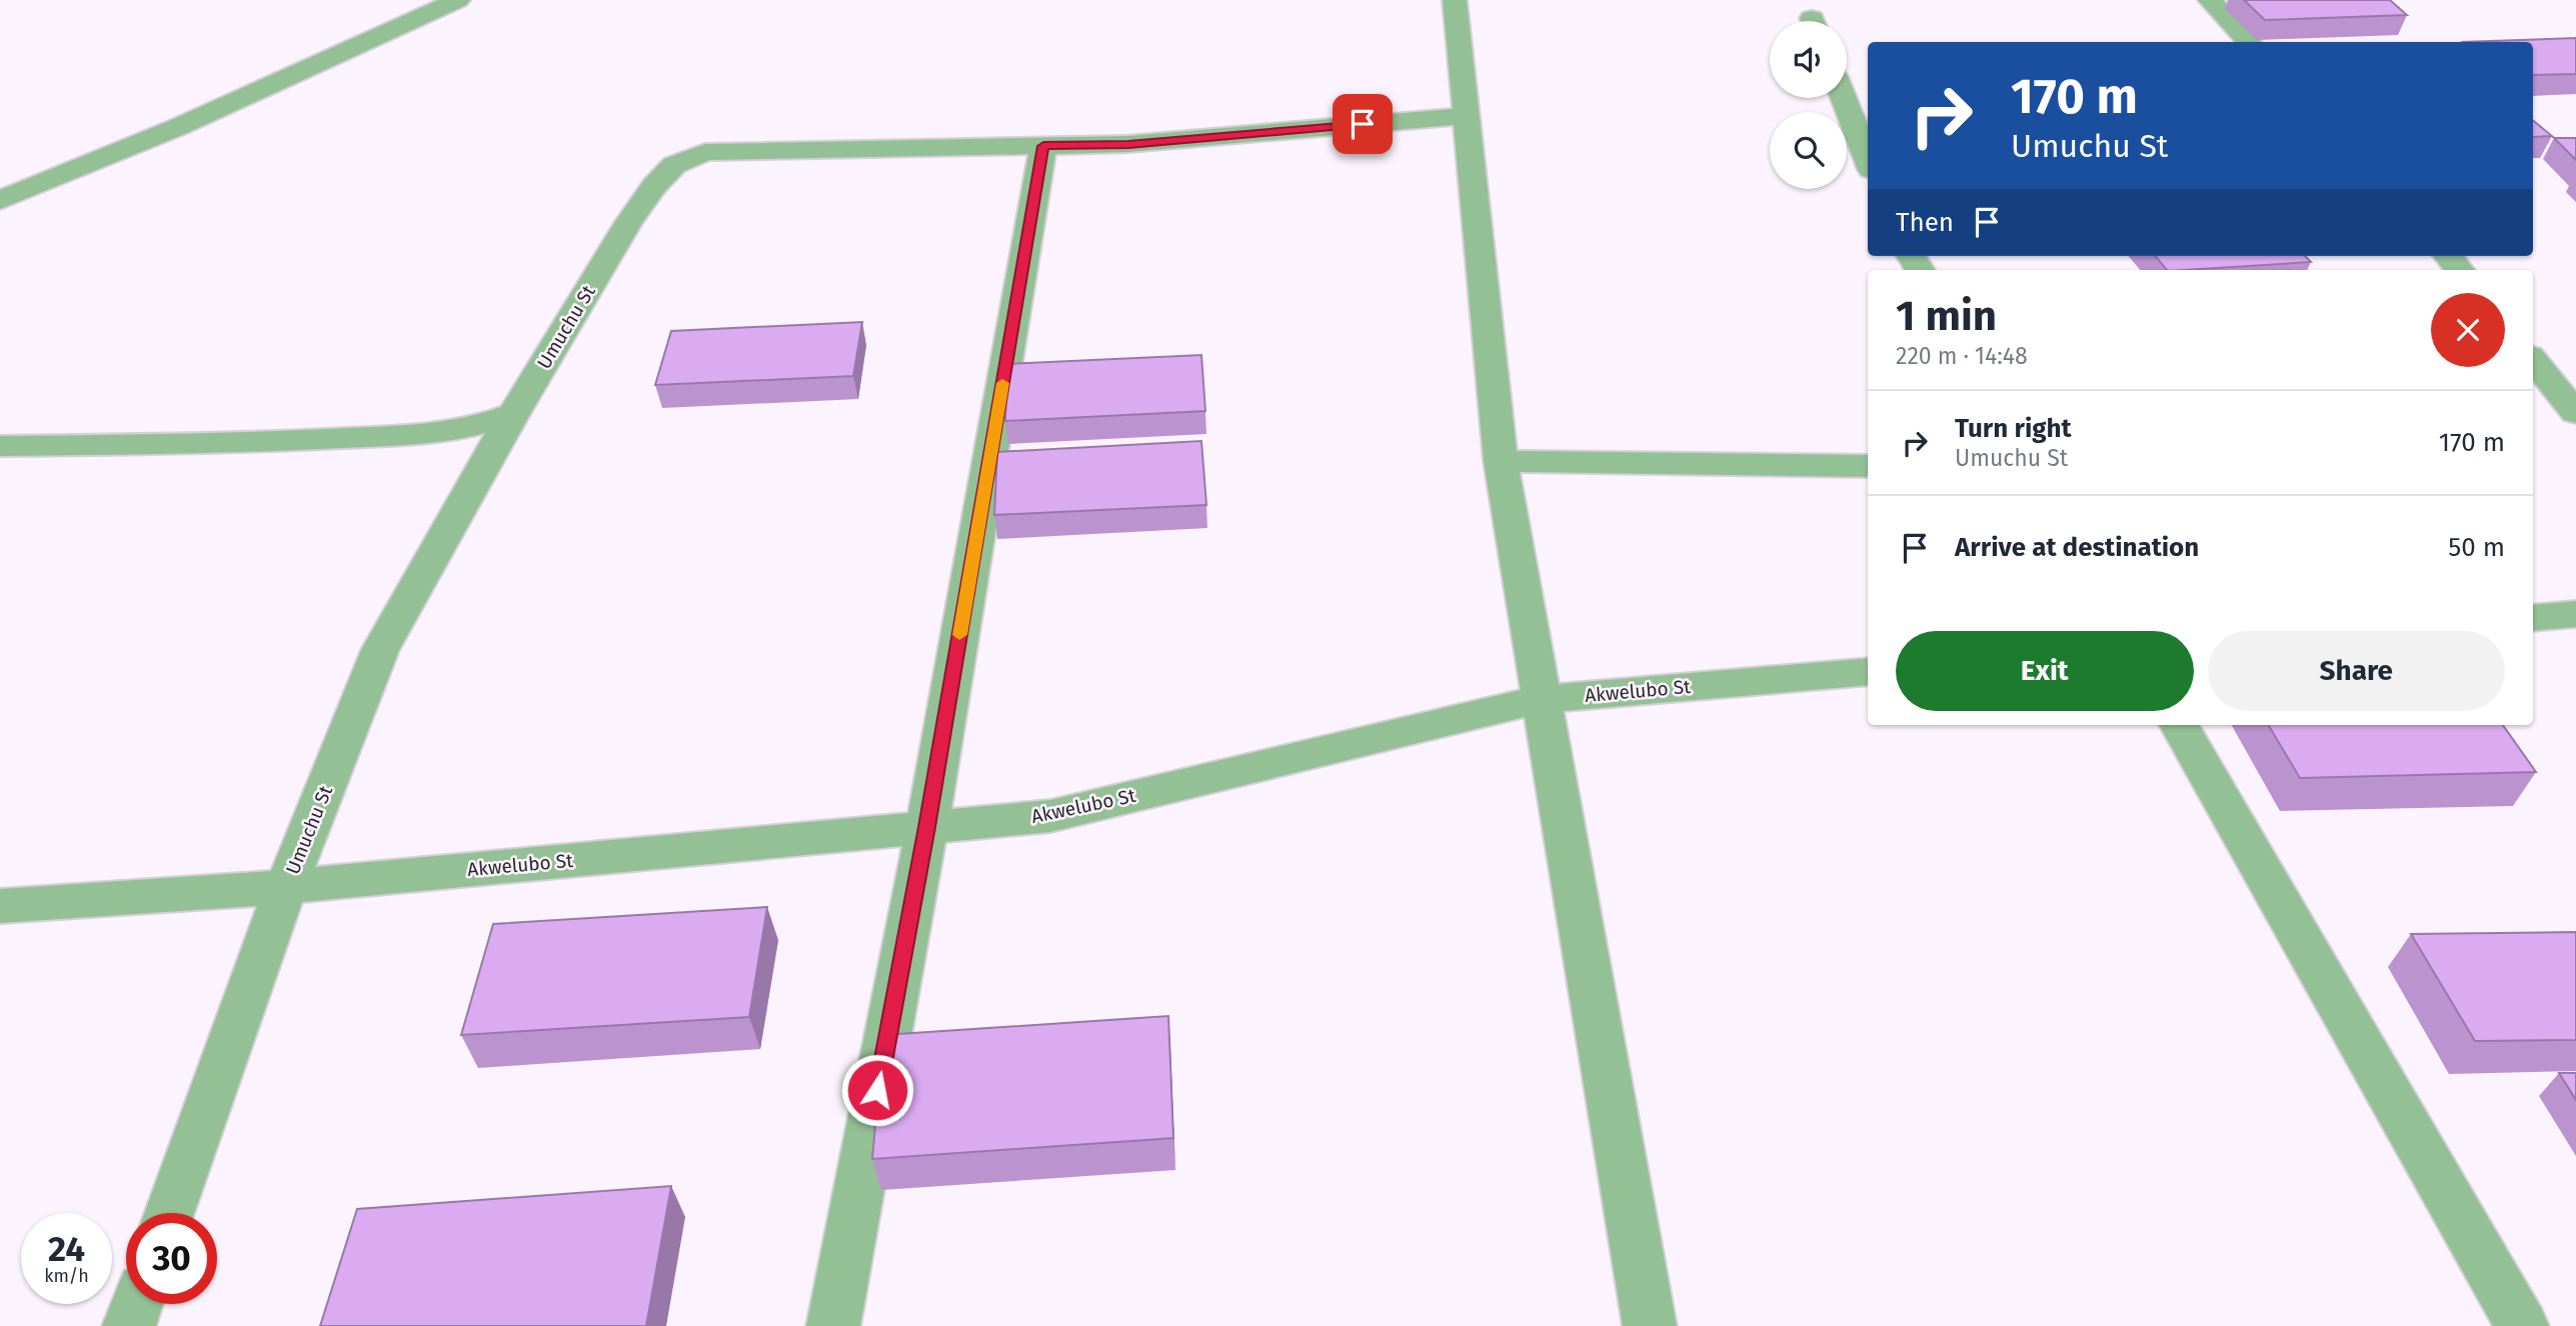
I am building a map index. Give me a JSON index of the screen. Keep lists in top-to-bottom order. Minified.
{"streets":{"street":["Umuchu St","Akwelubo St"]},"crossings":[["Umuchu St","Akwelubo St"]],"page":{"turn":["170 m","Umuchu St"],"then":"Then","heading":["1 min","220 m · 14:48"],"list":[{"name":"Turn right","note":"Umuchu St","value":"170 m"},{"name":"Arrive at destination","value":"50 m"}],"buttons":["Exit","Share"],"speed":"24 km/h","limit":"30"}}
